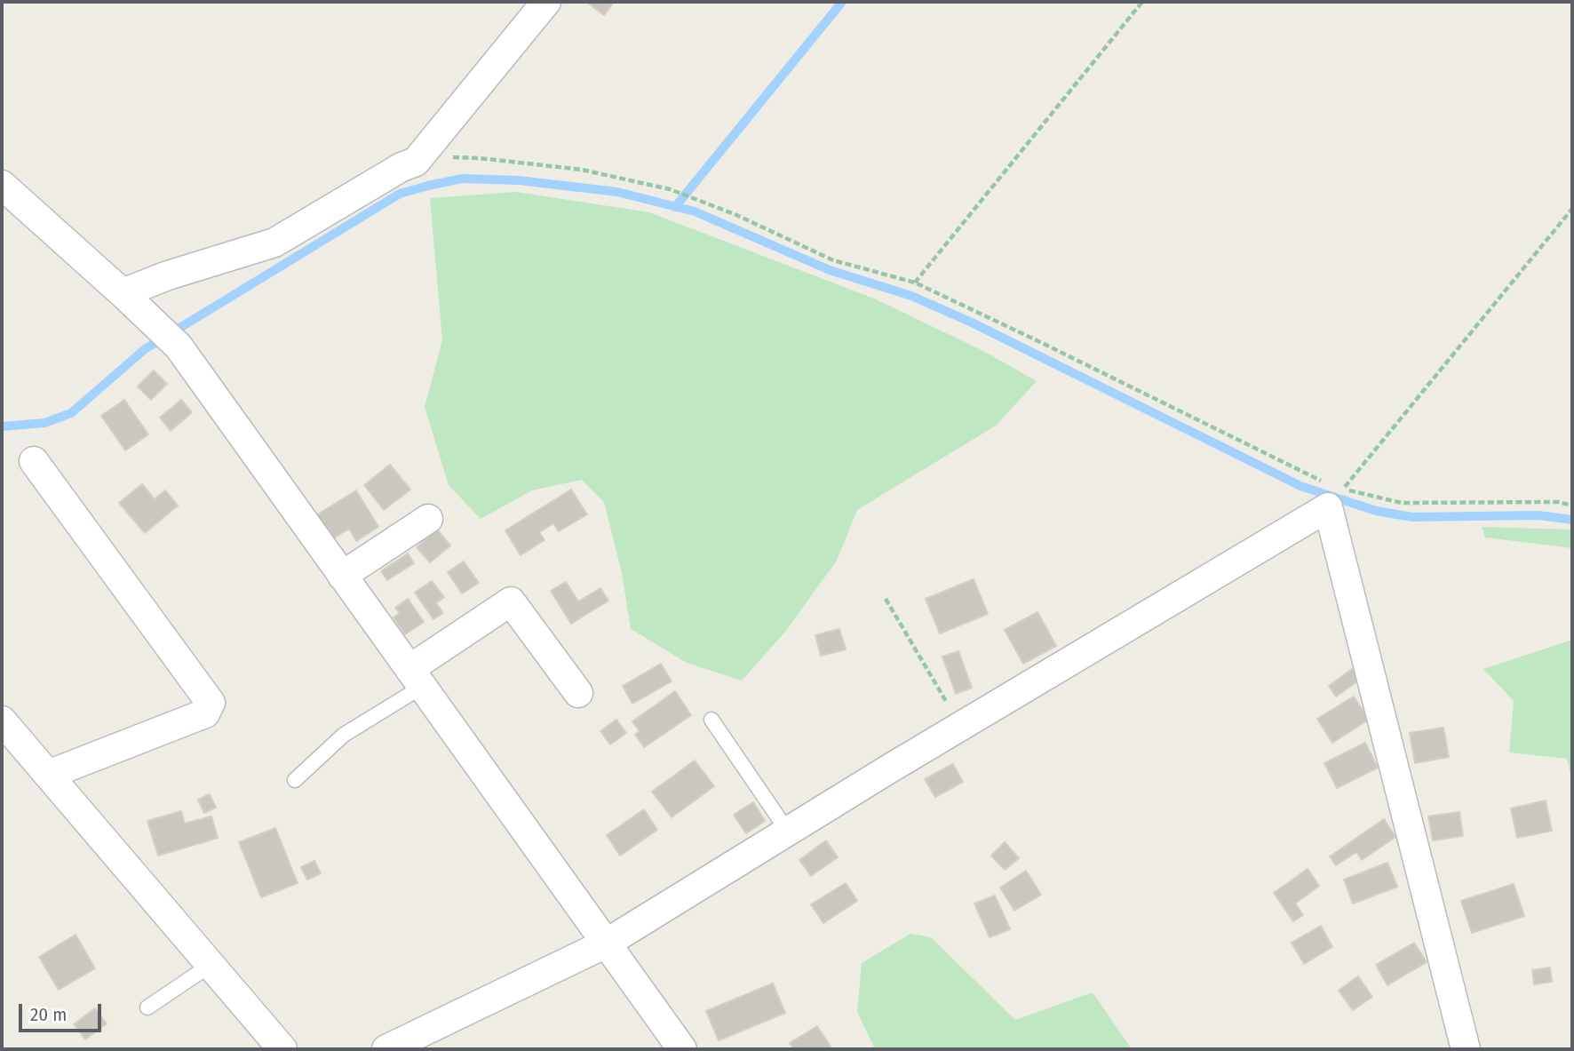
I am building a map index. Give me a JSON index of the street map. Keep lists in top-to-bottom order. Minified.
{"scale_bar":"20 m"}
